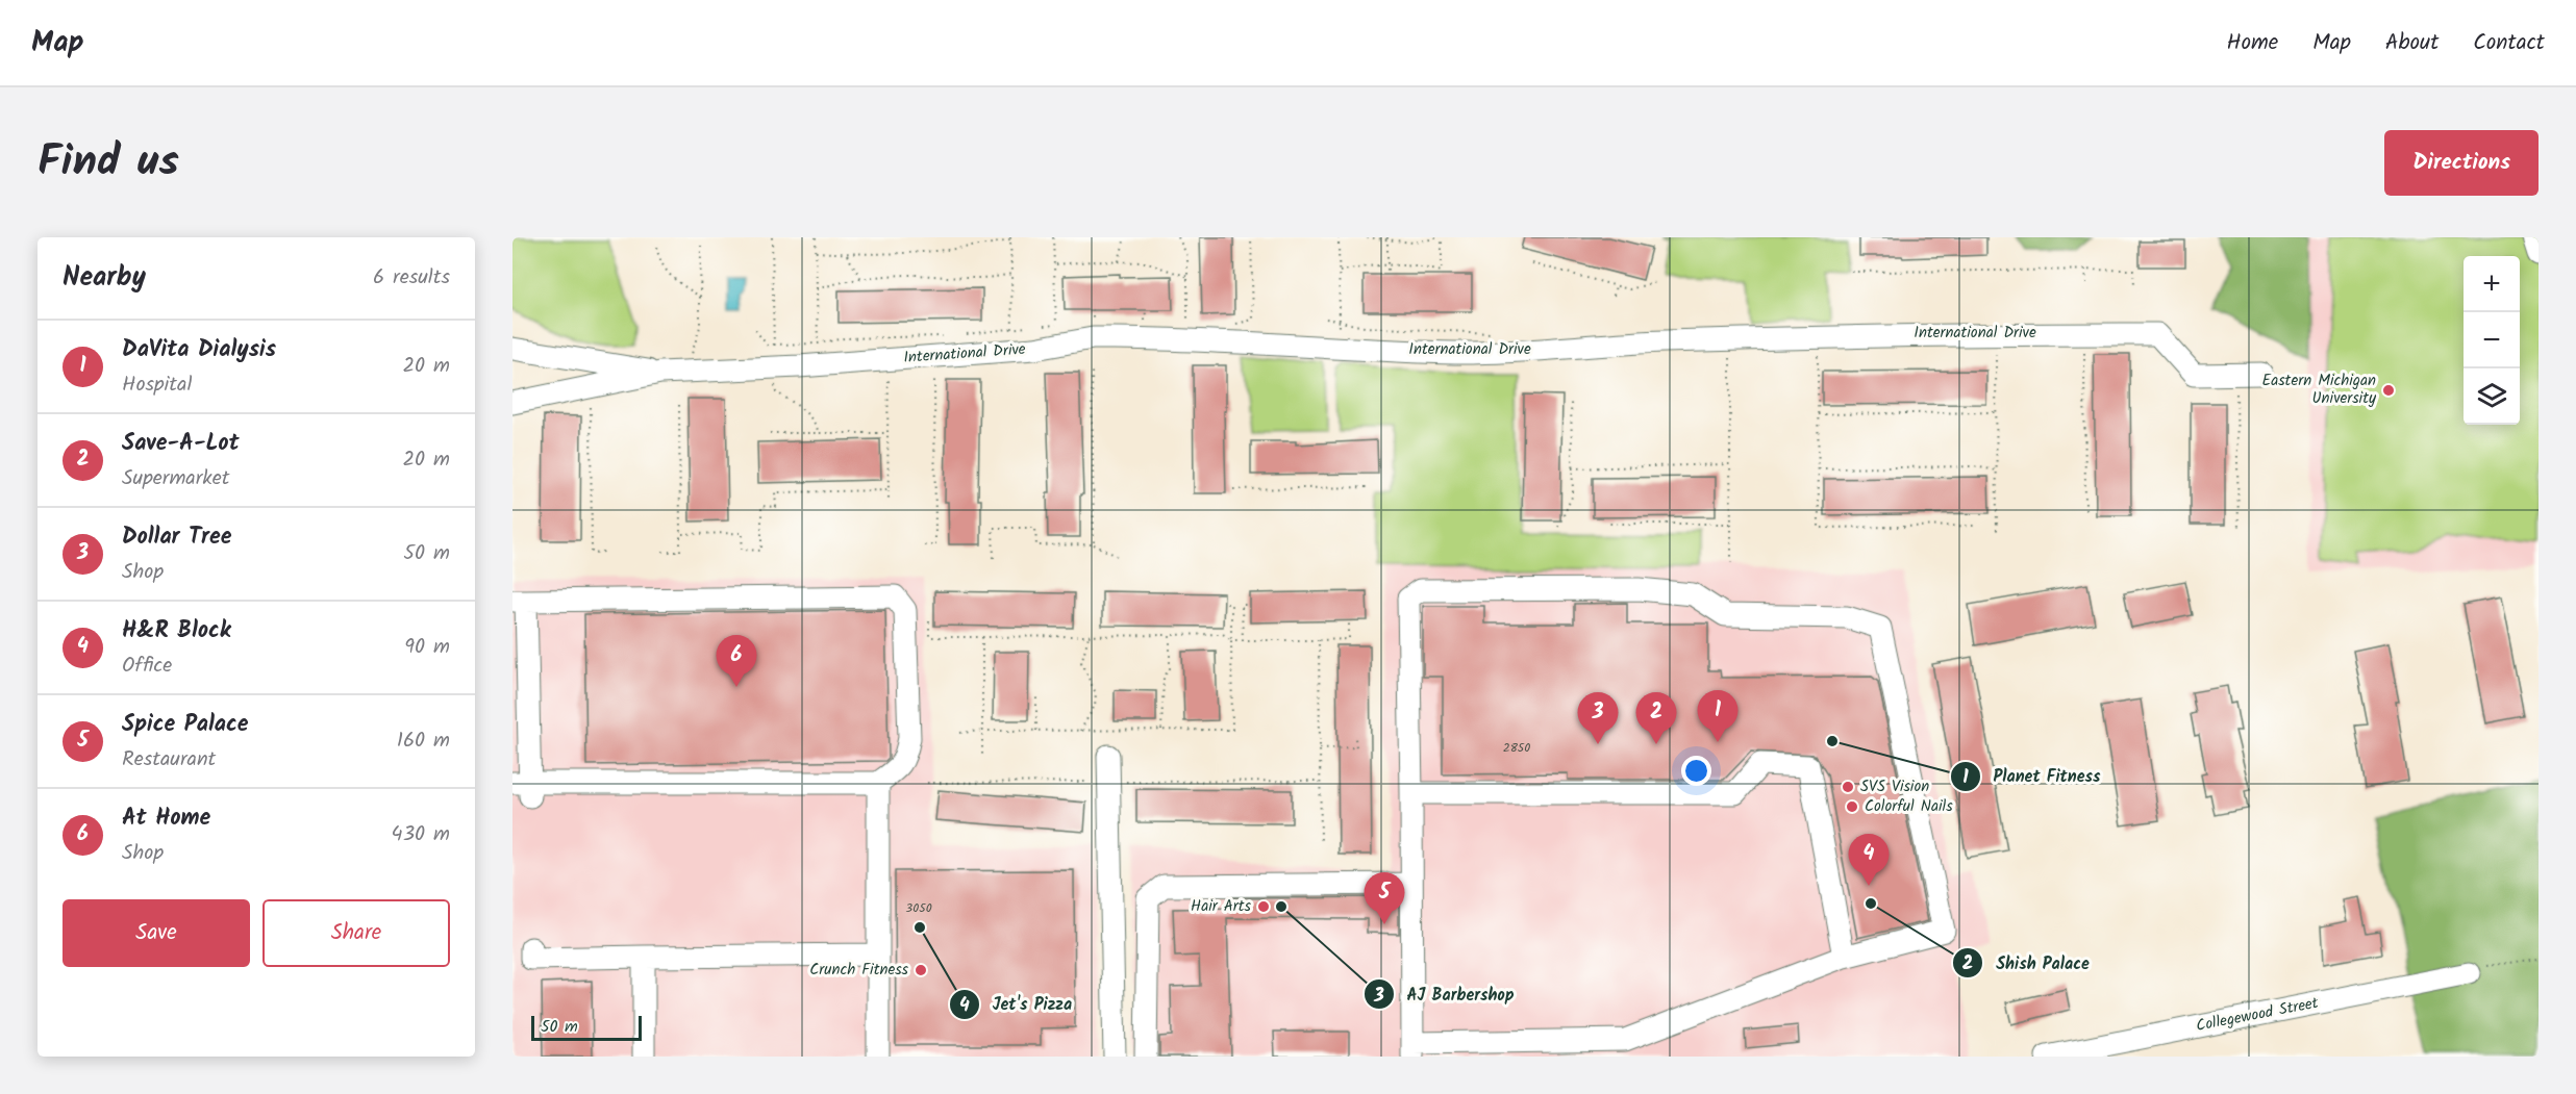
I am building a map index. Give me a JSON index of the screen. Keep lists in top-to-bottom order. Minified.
{"streets":{"street":["International Drive","Collegewood Street"]},"places":["Eastern Michigan University","Planet Fitness","SVS Vision","Colorful Nails","Shish Palace","Hair Arts","AJ Barbershop","Jet's Pizza","Crunch Fitness"],"house_numbers":["2850","3050"],"scale_bar":"50 m","page":{"header":"Map","nav":["Home","Map","About","Contact"],"title":"Find us","buttons":["Directions",["Save","Share"]],"heading":["Nearby","6 results"],"map_buttons":["+","−"],"list":[{"mark":"1","name":"DaVita Dialysis","note":"Hospital","value":"20 m"},{"mark":"2","name":"Save-A-Lot","note":"Supermarket","value":"20 m"},{"mark":"3","name":"Dollar Tree","note":"Shop","value":"50 m"},{"mark":"4","name":"H&R Block","note":"Office","value":"90 m"},{"mark":"5","name":"Spice Palace","note":"Restaurant","value":"160 m"},{"mark":"6","name":"At Home","note":"Shop","value":"430 m"}],"pins":["6","1","2","3","4","5"],"scale":"50 m"}}
